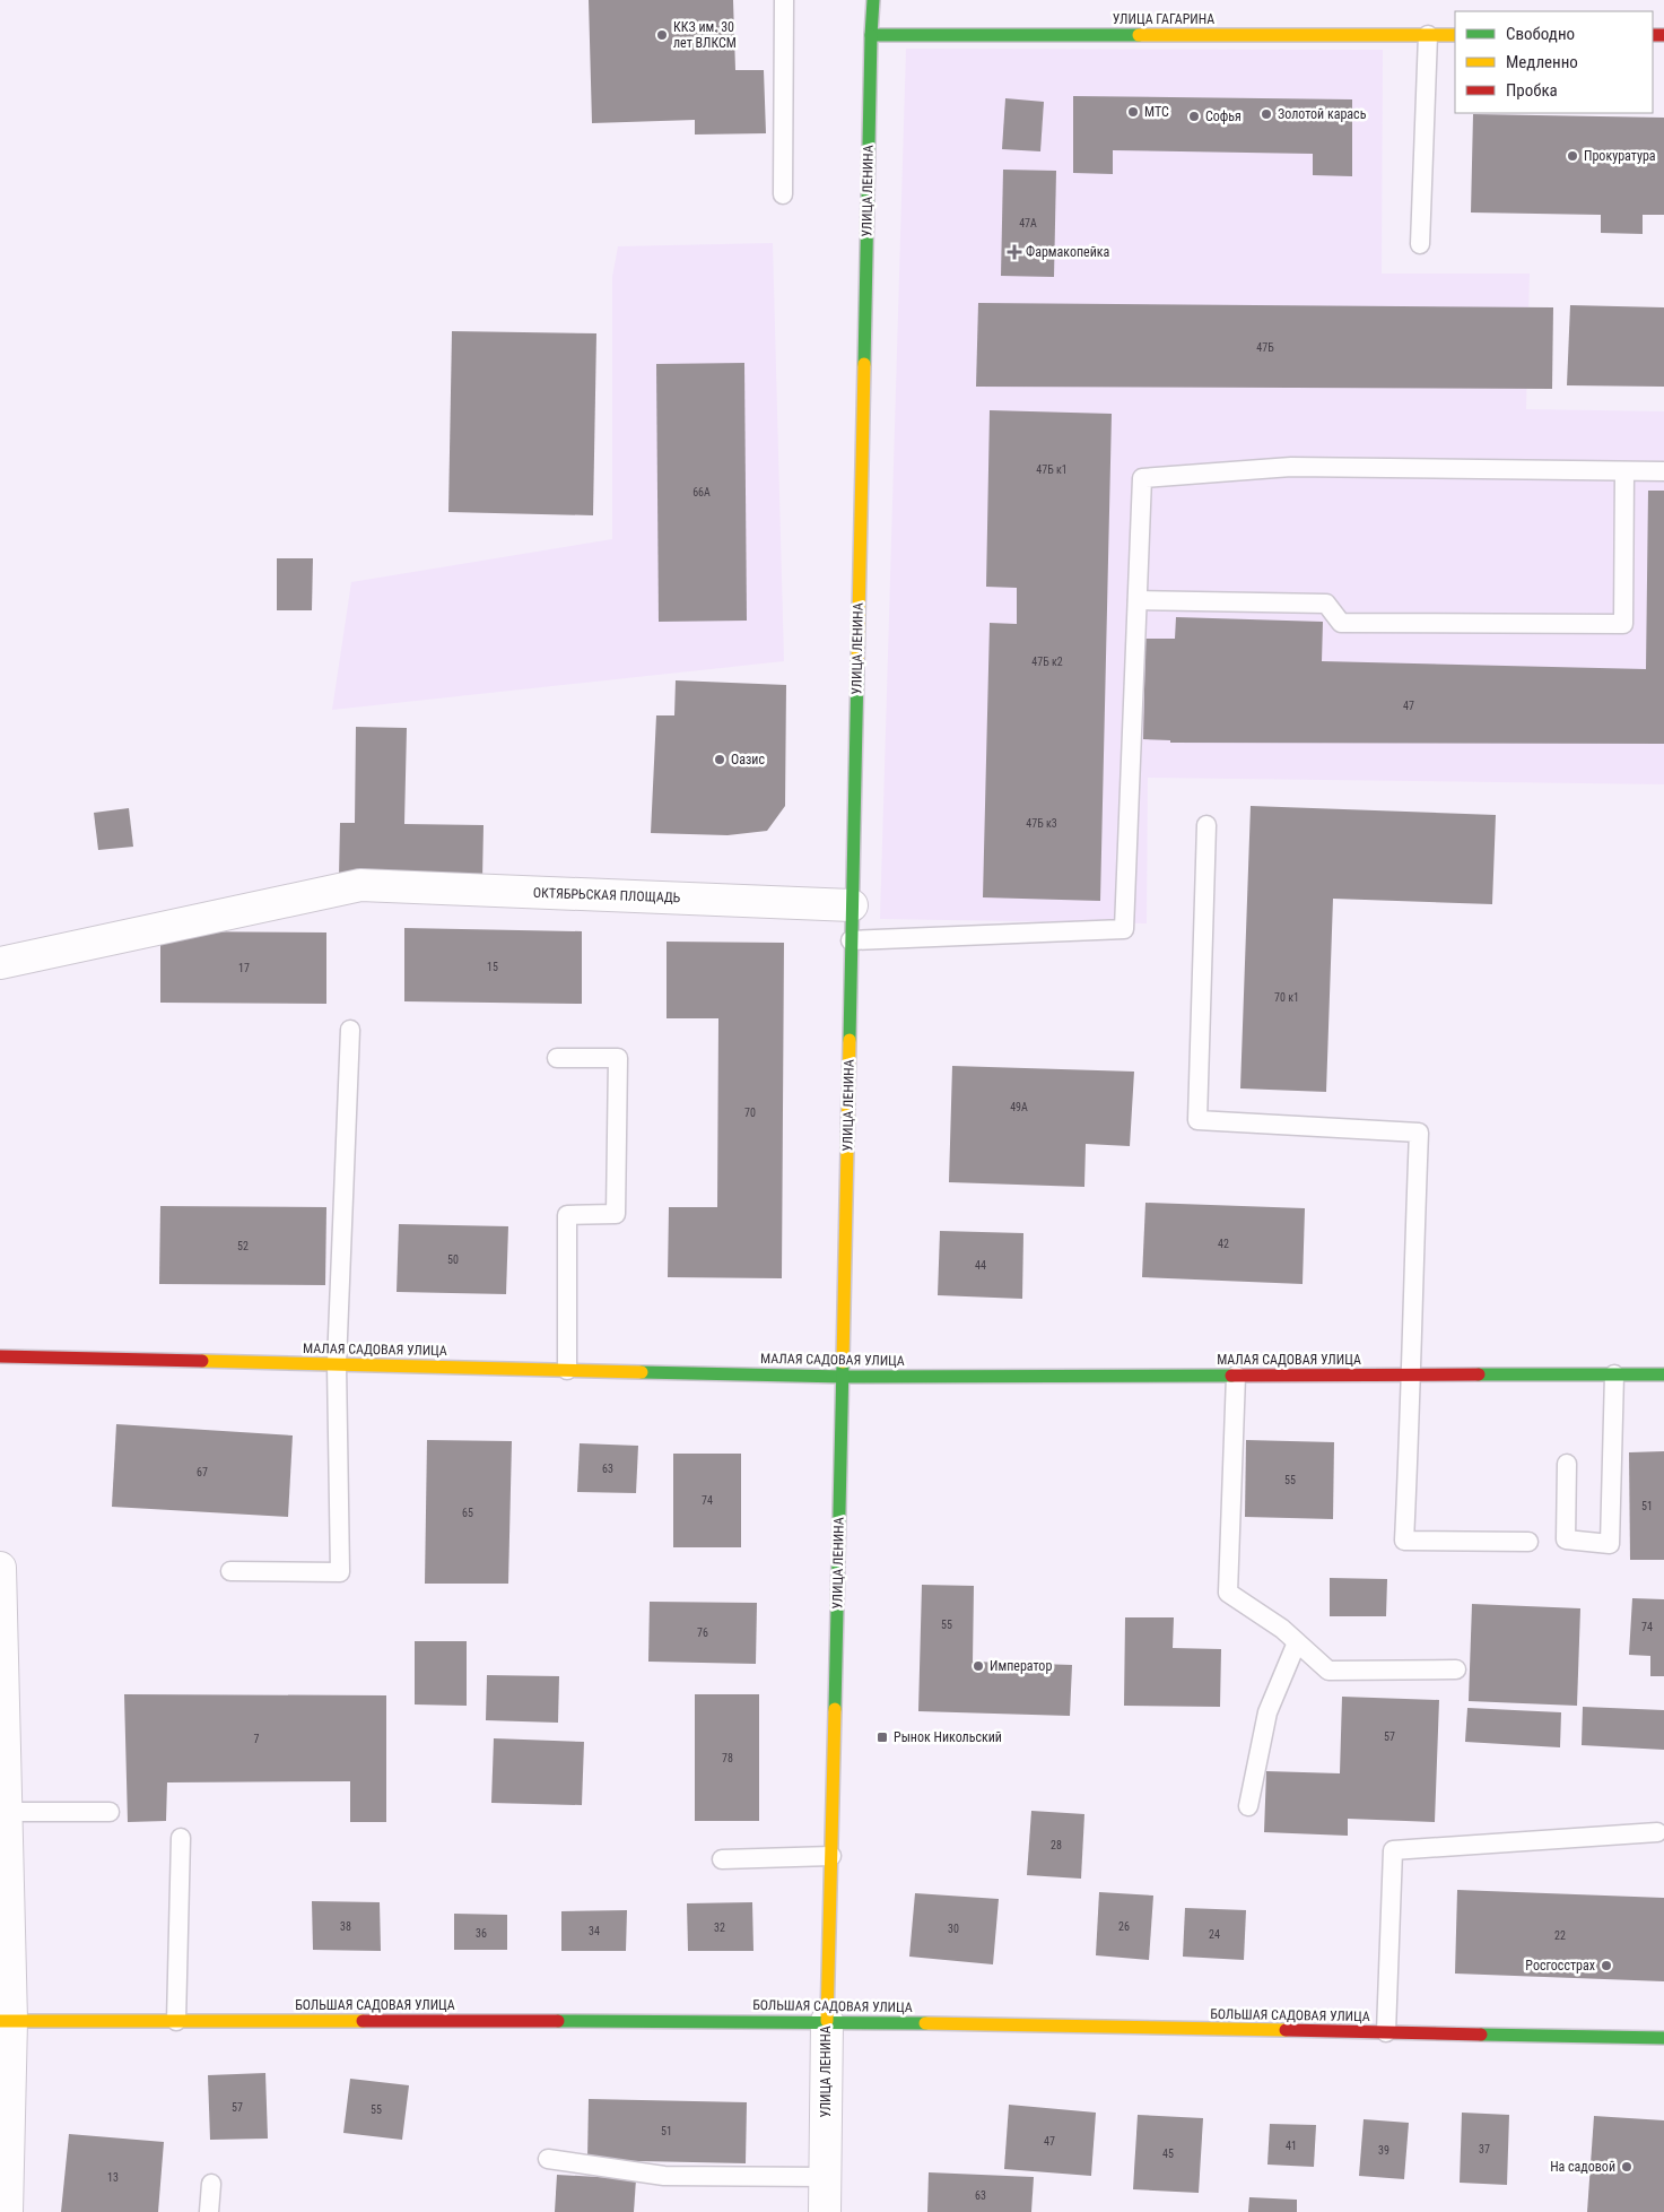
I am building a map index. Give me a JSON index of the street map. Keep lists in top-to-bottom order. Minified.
{"streets":{"street":["УЛИЦА ГАГАРИНА","УЛИЦА ЛЕНИНА","ОКТЯБРЬСКАЯ ПЛОЩАДЬ","МАЛАЯ САДОВАЯ УЛИЦА","БОЛЬШАЯ САДОВАЯ УЛИЦА"]},"crossings":[["УЛИЦА ГАГАРИНА","УЛИЦА ЛЕНИНА"],["УЛИЦА ЛЕНИНА","ОКТЯБРЬСКАЯ ПЛОЩАДЬ"],["УЛИЦА ЛЕНИНА","МАЛАЯ САДОВАЯ УЛИЦА"],["УЛИЦА ЛЕНИНА","БОЛЬШАЯ САДОВАЯ УЛИЦА"]],"places":{"other":["ККЗ им. 30 лет ВЛКСМ","МТС","Золотой карась","Софья","Прокуратура","Оазис","Император","Росгосстрах","На садовой"],"health":["Фармакопейка"],"transit":["Рынок Никольский"]},"house_numbers":["47А","47Б","47Б к1","66А","47Б к2","47","47Б к3","15","17","70 к1","49А","70","42","52","50","44","63","67","55","74","51","65","55","74","76","57","7","78","28","38","26","32","30","34","36","24","22","57","55","51","47","41","37","39","45","13","63"],"legend":["Свободно","Медленно","Пробка"]}
